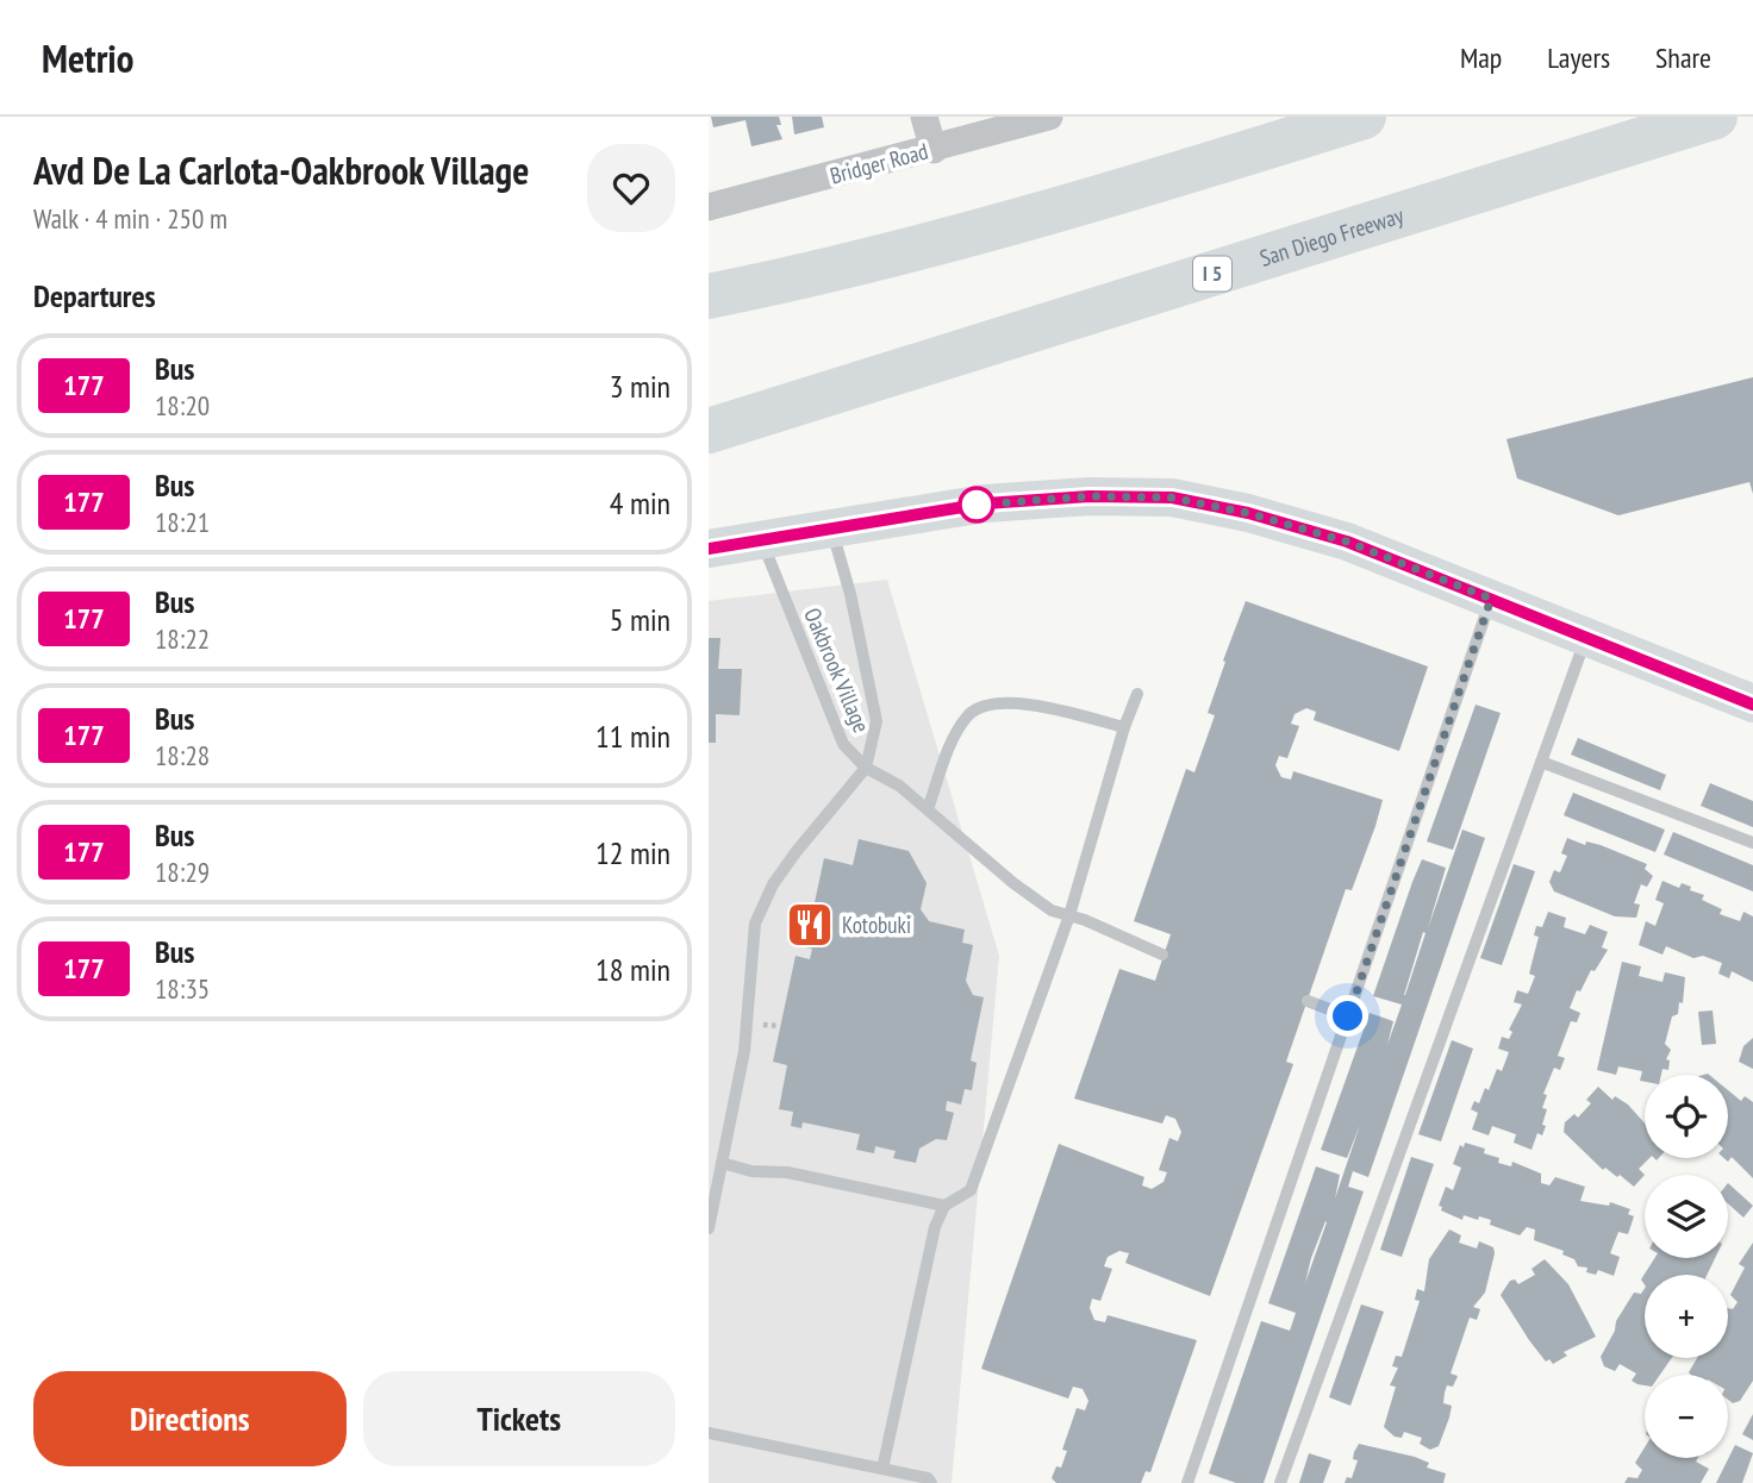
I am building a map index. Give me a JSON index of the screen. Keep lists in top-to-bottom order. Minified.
{"streets":{"highway":["San Diego Freeway","I 5"],"street":["Bridger Road"],"lane":["Oakbrook Village"]},"places":{"restaurant":["Kotobuki"]},"lines":["bus line 177"],"page":{"header":"Metrio","nav":["Map","Layers","Share"],"heading":[["Avd De La Carlota-Oakbrook Village","Walk · 4 min · 250 m"],"Departures"],"list":[{"mark":"177","name":"Bus","note":"18:20","value":"3 min"},{"mark":"177","name":"Bus","note":"18:21","value":"4 min"},{"mark":"177","name":"Bus","note":"18:22","value":"5 min"},{"mark":"177","name":"Bus","note":"18:28","value":"11 min"},{"mark":"177","name":"Bus","note":"18:29","value":"12 min"},{"mark":"177","name":"Bus","note":"18:35","value":"18 min"}],"map_buttons":["+","−"],"buttons":["Directions","Tickets"]}}
